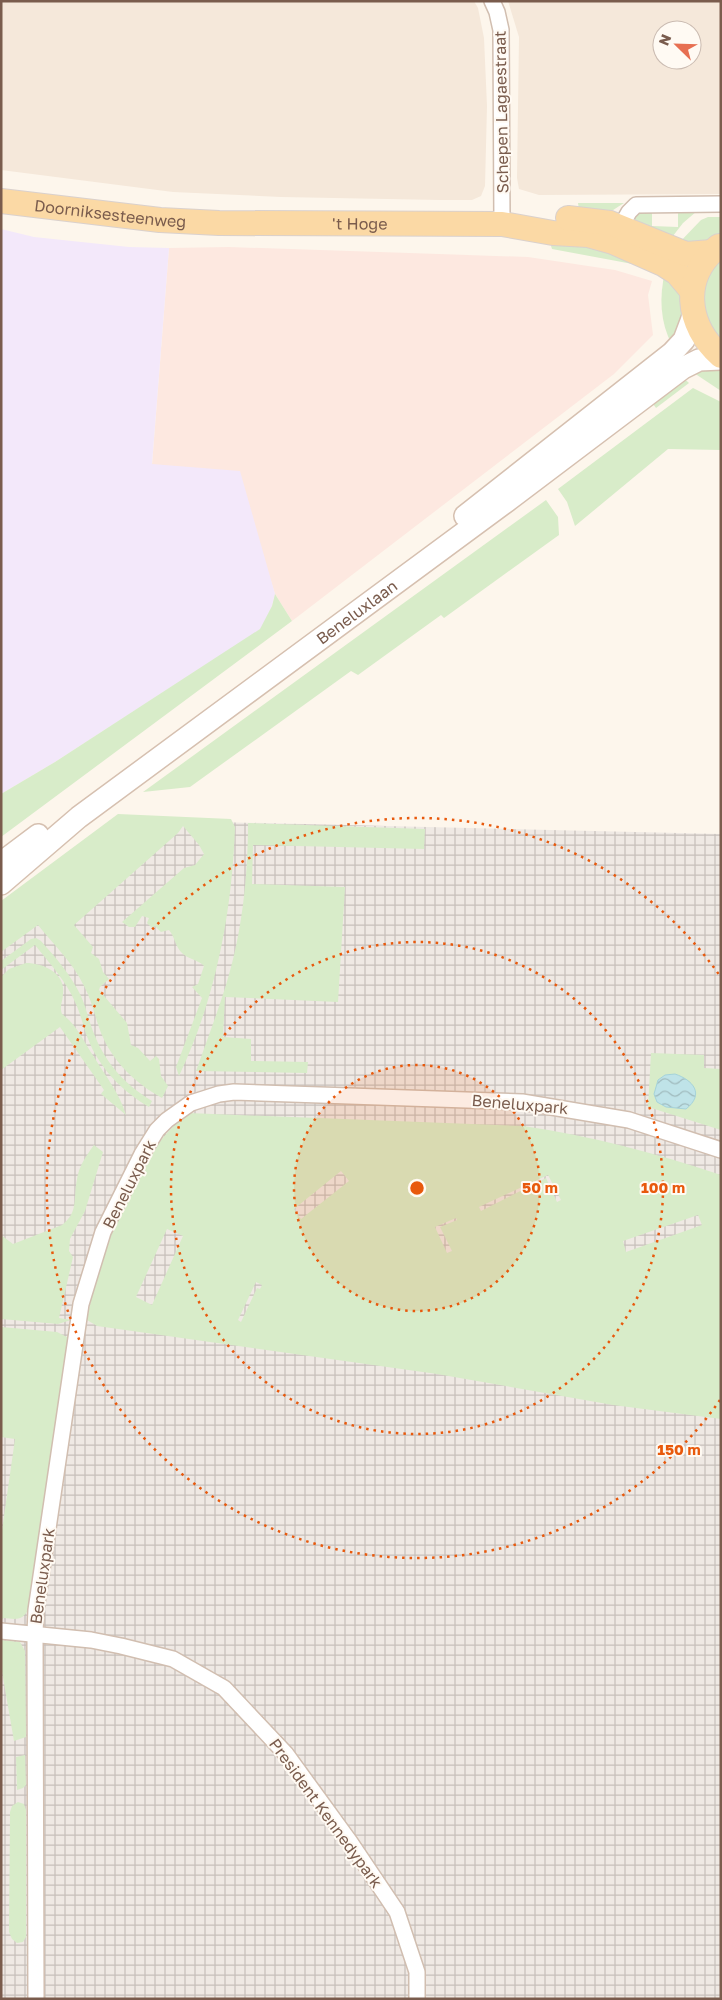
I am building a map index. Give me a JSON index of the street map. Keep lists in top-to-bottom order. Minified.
{"streets":{"main road":["Doorniksesteenweg","'t Hoge","Beneluxlaan"],"street":["Schepen Lagaestraat","Beneluxpark","President Kennedypark"]},"crossings":[["Schepen Lagaestraat","'t Hoge"],["Doorniksesteenweg","'t Hoge"],["Beneluxpark","President Kennedypark"]],"north":"top left","rings":["50 m","100 m","150 m"]}
